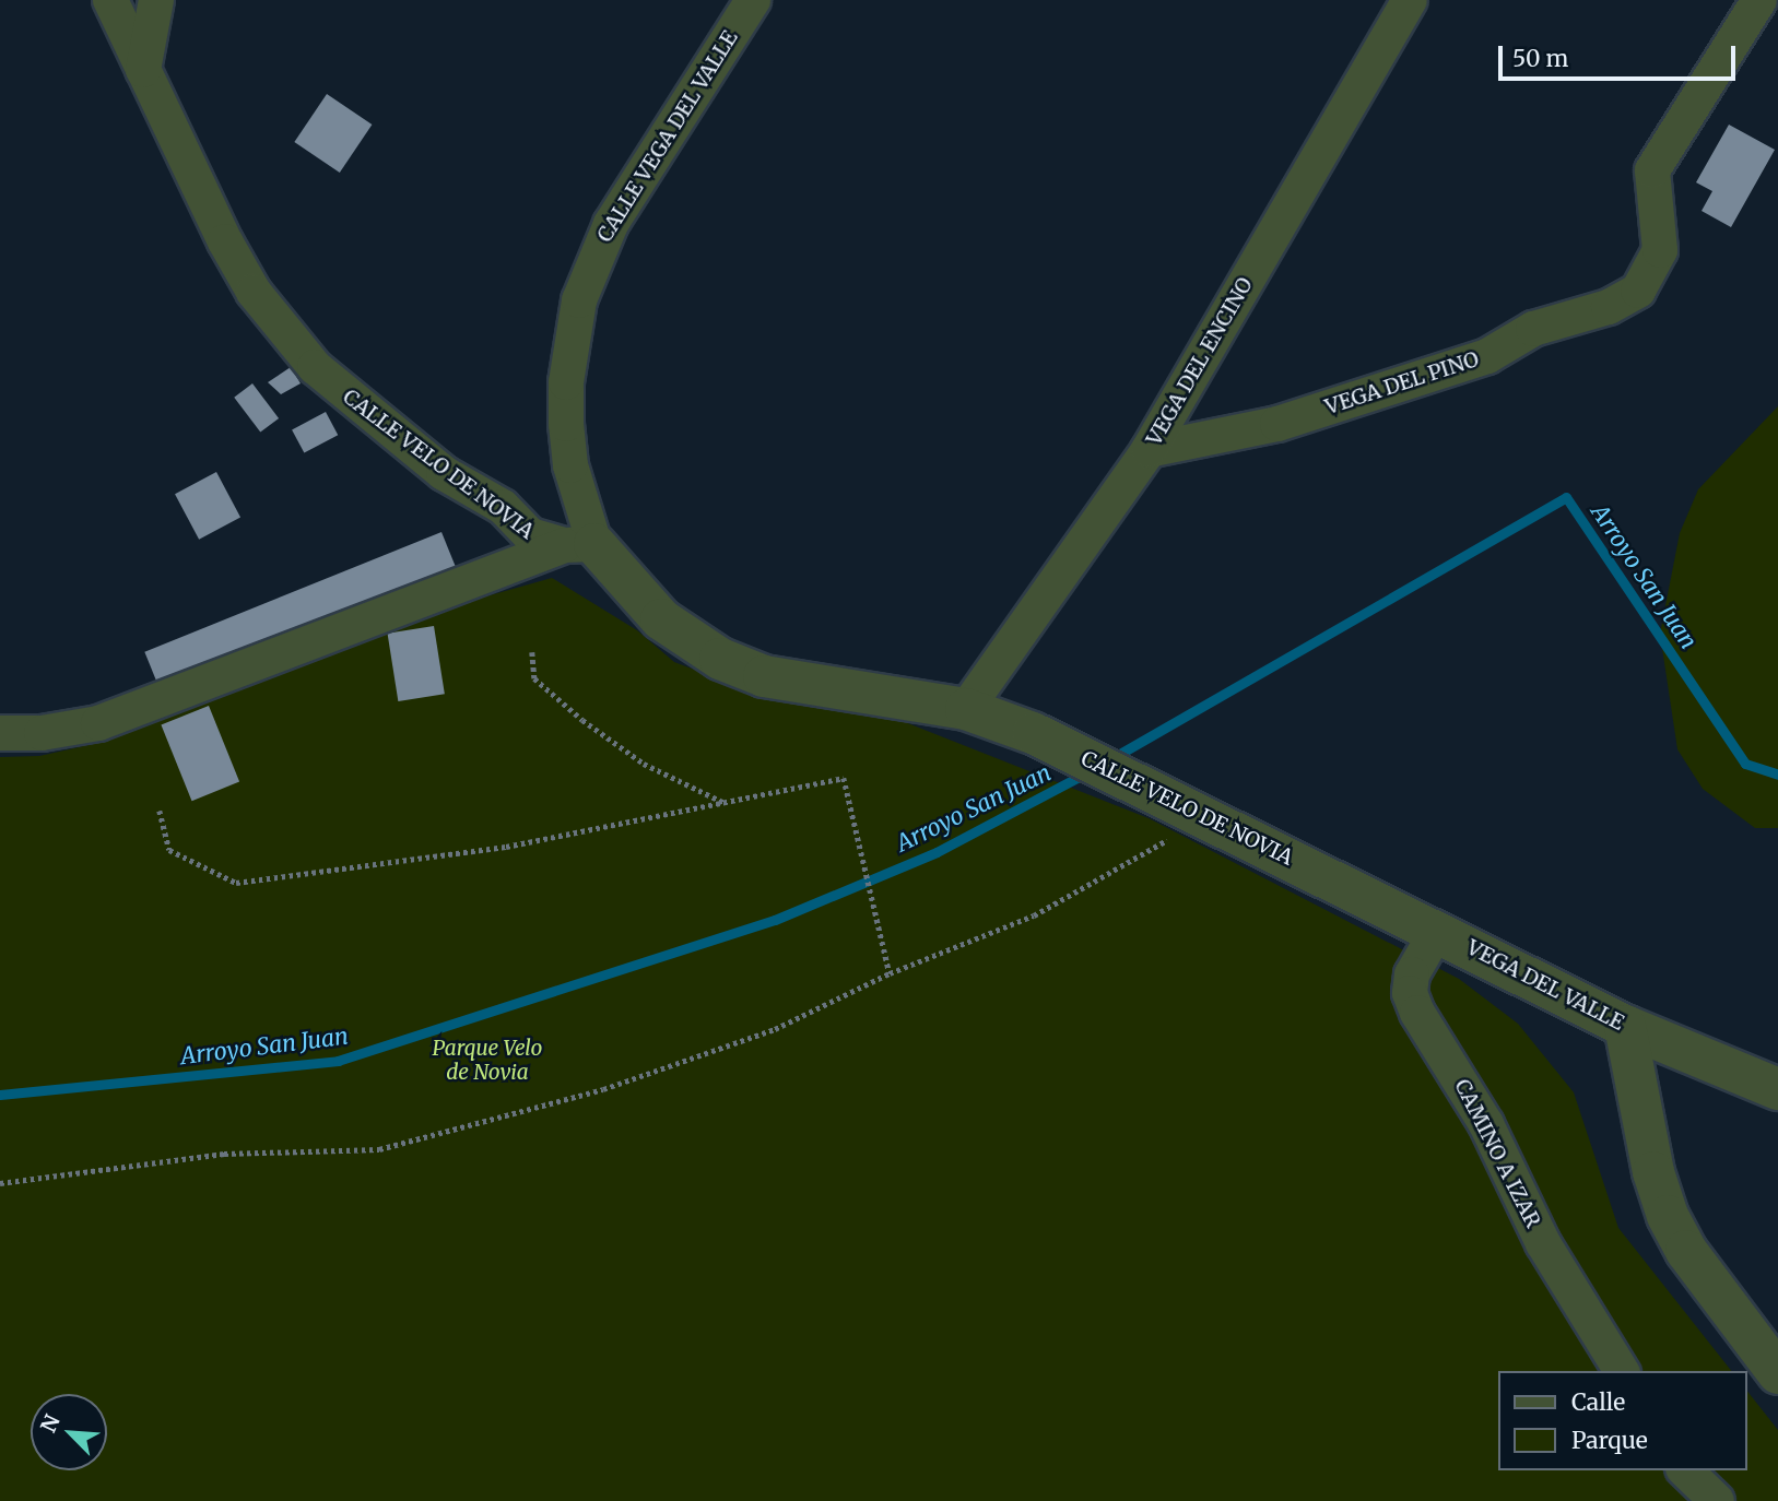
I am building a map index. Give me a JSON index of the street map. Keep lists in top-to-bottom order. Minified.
{"streets":{"street":["CALLE VEGA DEL VALLE","VEGA DEL ENCINO","VEGA DEL PINO","CALLE VELO DE NOVIA","VEGA DEL VALLE","CAMINO A IZAR"]},"crossings":[["CALLE VEGA DEL VALLE","CALLE VELO DE NOVIA"],["VEGA DEL ENCINO","VEGA DEL PINO"],["VEGA DEL ENCINO","CALLE VELO DE NOVIA"],["CALLE VELO DE NOVIA","VEGA DEL VALLE"],["VEGA DEL VALLE","CAMINO A IZAR"]],"water":["Arroyo San Juan"],"parks":["Parque Velo de Novia"],"legend":["Calle","Parque"],"scale_bar":"50 m","north":"top left"}
